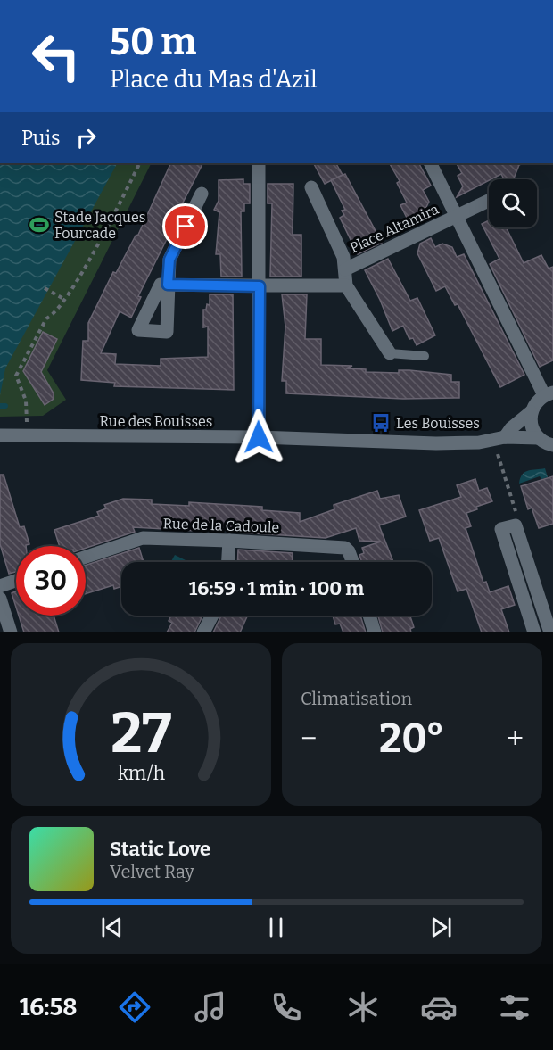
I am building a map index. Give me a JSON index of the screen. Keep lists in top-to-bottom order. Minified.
{"streets":{"street":["Place Altamira","Rue des Bouisses","Rue de la Cadoule"]},"places":{"sports":["Stade Jacques Fourcade"],"bus stop":["Les Bouisses"]},"page":{"turn":["50 m","Place du Mas d'Azil"],"then":"Puis","limit":"30","trip":"16:59 · 1 min · 100 m","tile":"Climatisation","heat":["−","20°","+"],"song":["Static Love","Velvet Ray"],"tabs":"16:58","gauge":["27","km/h"]}}
